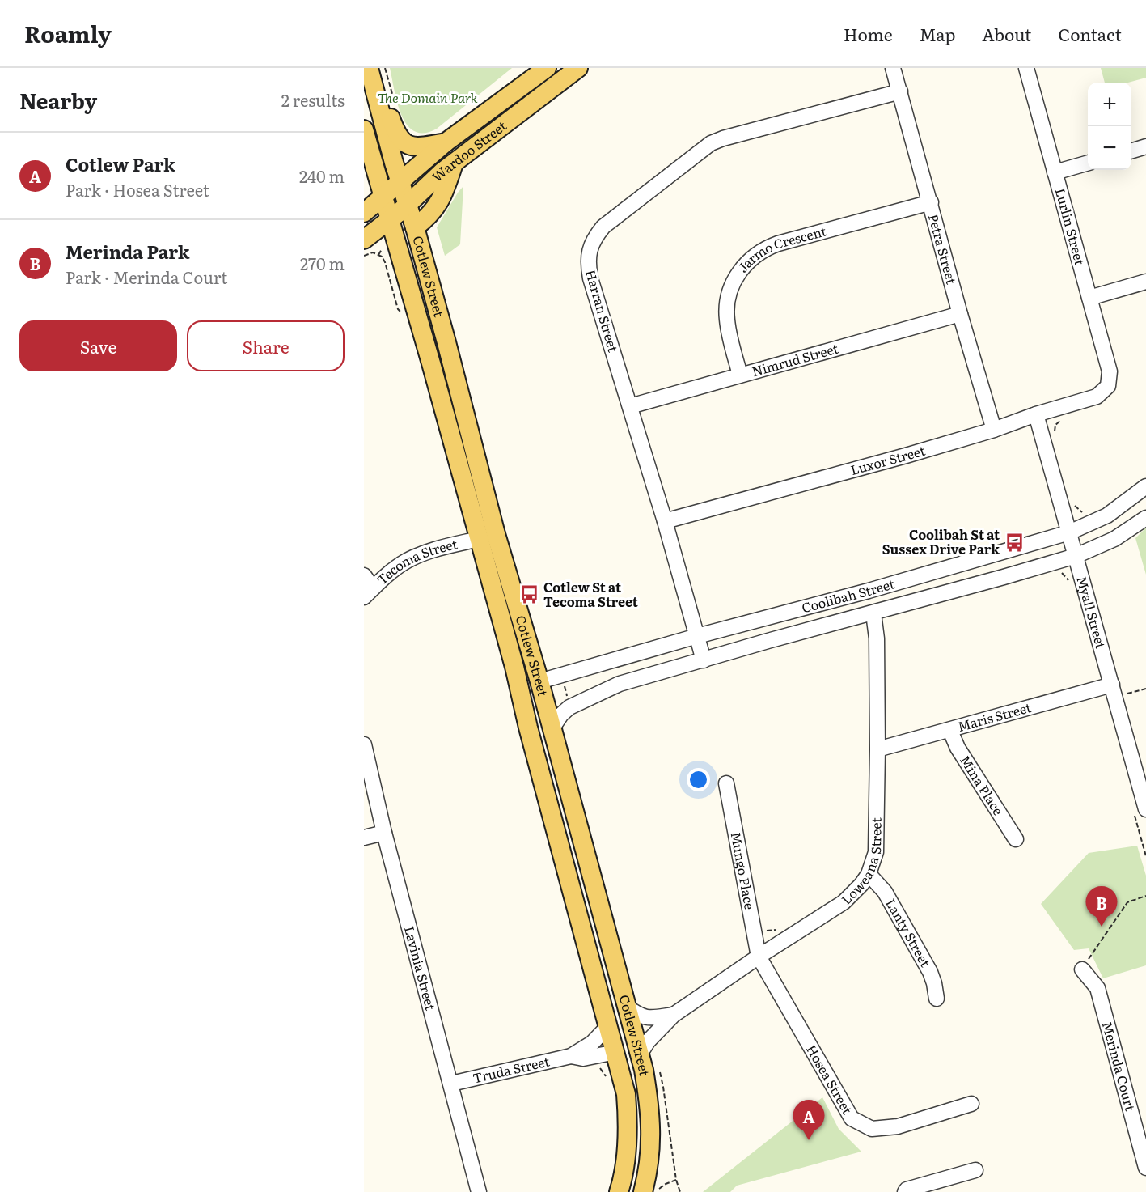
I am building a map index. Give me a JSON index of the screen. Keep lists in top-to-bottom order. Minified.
{"streets":{"main road":["Wardoo Street","Cotlew Street"],"street":["Lurlin Street","Petra Street","Jarmo Crescent","Harran Street","Nimrud Street","Luxor Street","Tecoma Street","Coolibah Street","Myall Street","Maris Street","Mina Place","Loweana Street","Mungo Place","Lanty Street","Lavinia Street","Merinda Court","Truda Street","Hosea Street"]},"crossings":[["Wardoo Street","Cotlew Street"],["Lurlin Street","Luxor Street"],["Petra Street","Jarmo Crescent"],["Petra Street","Harran Street"],["Petra Street","Nimrud Street"],["Petra Street","Luxor Street"],["Jarmo Crescent","Nimrud Street"],["Cotlew Street","Tecoma Street"],["Cotlew Street","Coolibah Street"],["Cotlew Street","Loweana Street"],["Cotlew Street","Truda Street"],["Harran Street","Nimrud Street"],["Harran Street","Luxor Street"],["Harran Street","Coolibah Street"],["Luxor Street","Myall Street"],["Coolibah Street","Myall Street"],["Coolibah Street","Loweana Street"],["Myall Street","Maris Street"],["Maris Street","Mina Place"],["Maris Street","Loweana Street"],["Loweana Street","Mungo Place"],["Loweana Street","Lanty Street"],["Loweana Street","Hosea Street"],["Mungo Place","Hosea Street"],["Lavinia Street","Truda Street"]],"parks":["The Domain Park"],"places":{"bus stop":["Coolibah St at Sussex Drive Park","Cotlew St at Tecoma Street"]},"page":{"header":"Roamly","nav":["Home","Map","About","Contact"],"heading":["Nearby","2 results"],"map_buttons":["+","−"],"list":[{"mark":"A","name":"Cotlew Park","note":"Park · Hosea Street","value":"240 m"},{"mark":"B","name":"Merinda Park","note":"Park · Merinda Court","value":"270 m"}],"buttons":["Save","Share"],"pins":["B","A"]}}
